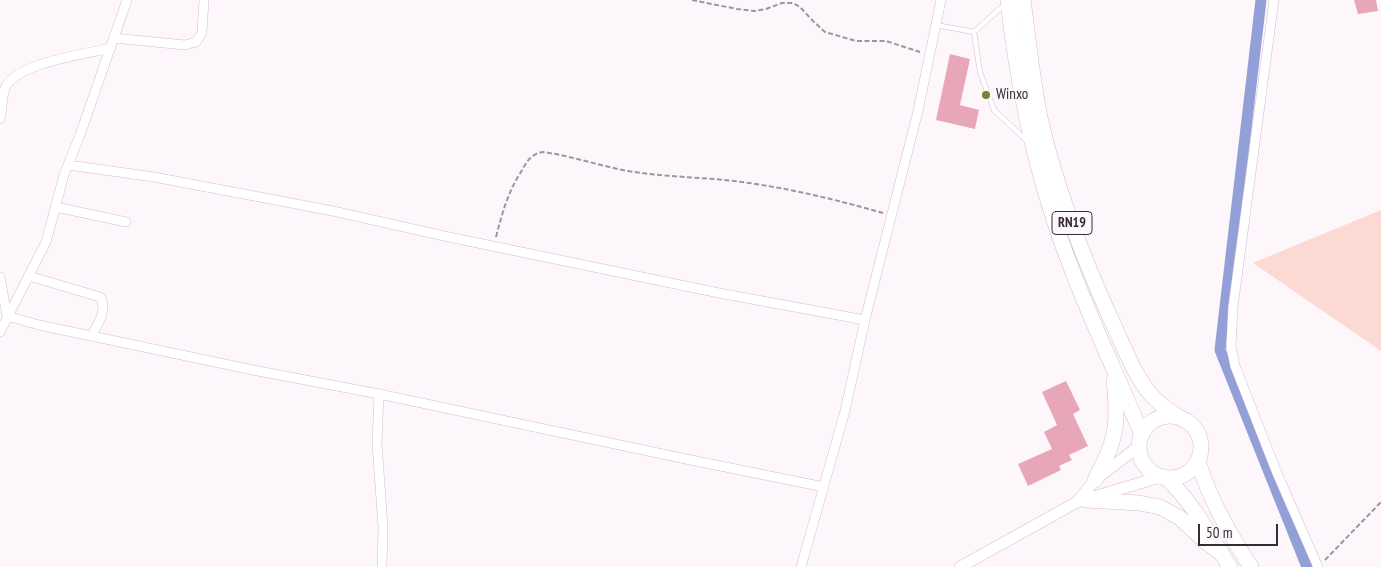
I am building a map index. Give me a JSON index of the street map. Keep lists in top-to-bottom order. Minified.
{"streets":{"highway":["RN19"]},"places":["Winxo"],"scale_bar":"50 m"}
